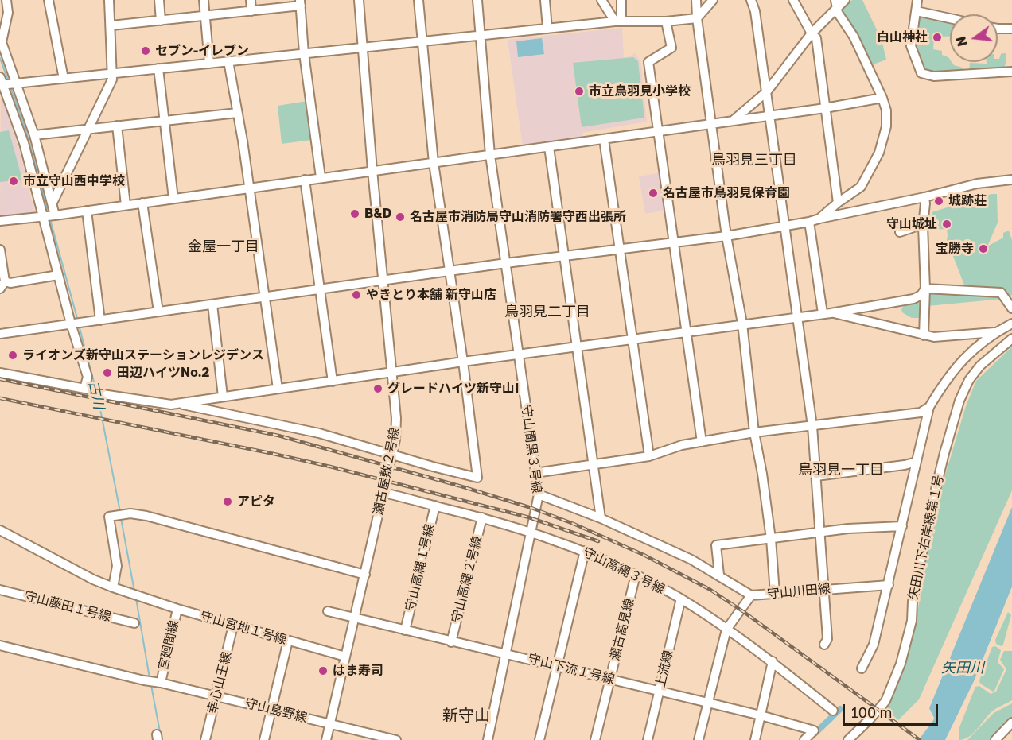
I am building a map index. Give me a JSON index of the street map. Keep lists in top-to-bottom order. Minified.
{"streets":{"street":["守山間黒３号線","瀬古屋敷２号線","矢田川下右岸線第１号","守山高縄１号線","守山高縄３号線","守山高縄２号線","守山川田線","守山藤田１号線","守山宮地１号線","瀬古高見線","宮廻間線","守山下流１号線","上流線","幸心山王線","守山島野線"]},"crossings":[["守山間黒３号線","守山高縄３号線"],["守山間黒３号線","守山下流１号線"],["瀬古屋敷２号線","守山高縄３号線"],["瀬古屋敷２号線","守山宮地１号線"],["瀬古屋敷２号線","守山下流１号線"],["瀬古屋敷２号線","守山島野線"],["守山高縄１号線","守山高縄３号線"],["守山高縄１号線","守山下流１号線"],["守山高縄３号線","守山高縄２号線"],["守山高縄３号線","守山川田線"],["守山高縄３号線","瀬古高見線"],["守山高縄３号線","上流線"],["守山高縄２号線","守山下流１号線"],["守山川田線","守山下流１号線"],["守山宮地１号線","宮廻間線"],["守山宮地１号線","幸心山王線"],["瀬古高見線","守山下流１号線"],["宮廻間線","守山島野線"],["守山下流１号線","上流線"],["幸心山王線","守山島野線"]],"districts":["鳥羽見三丁目","金屋一丁目","鳥羽見二丁目","鳥羽見一丁目","新守山"],"water":["古川","矢田川"],"places":["白山神社","セブン-イレブン","市立鳥羽見小学校","市立守山西中学校","名古屋市鳥羽見保育園","城跡荘","B&D","名古屋市消防局守山消防署守西出張所","守山城址","宝勝寺","やきとり本舗 新守山店","ライオンズ新守山ステーションレジデンス","田辺ハイツNo.2","グレードハイツ新守山I","アピタ","はま寿司"],"scale_bar":"100 m","north":"left"}
